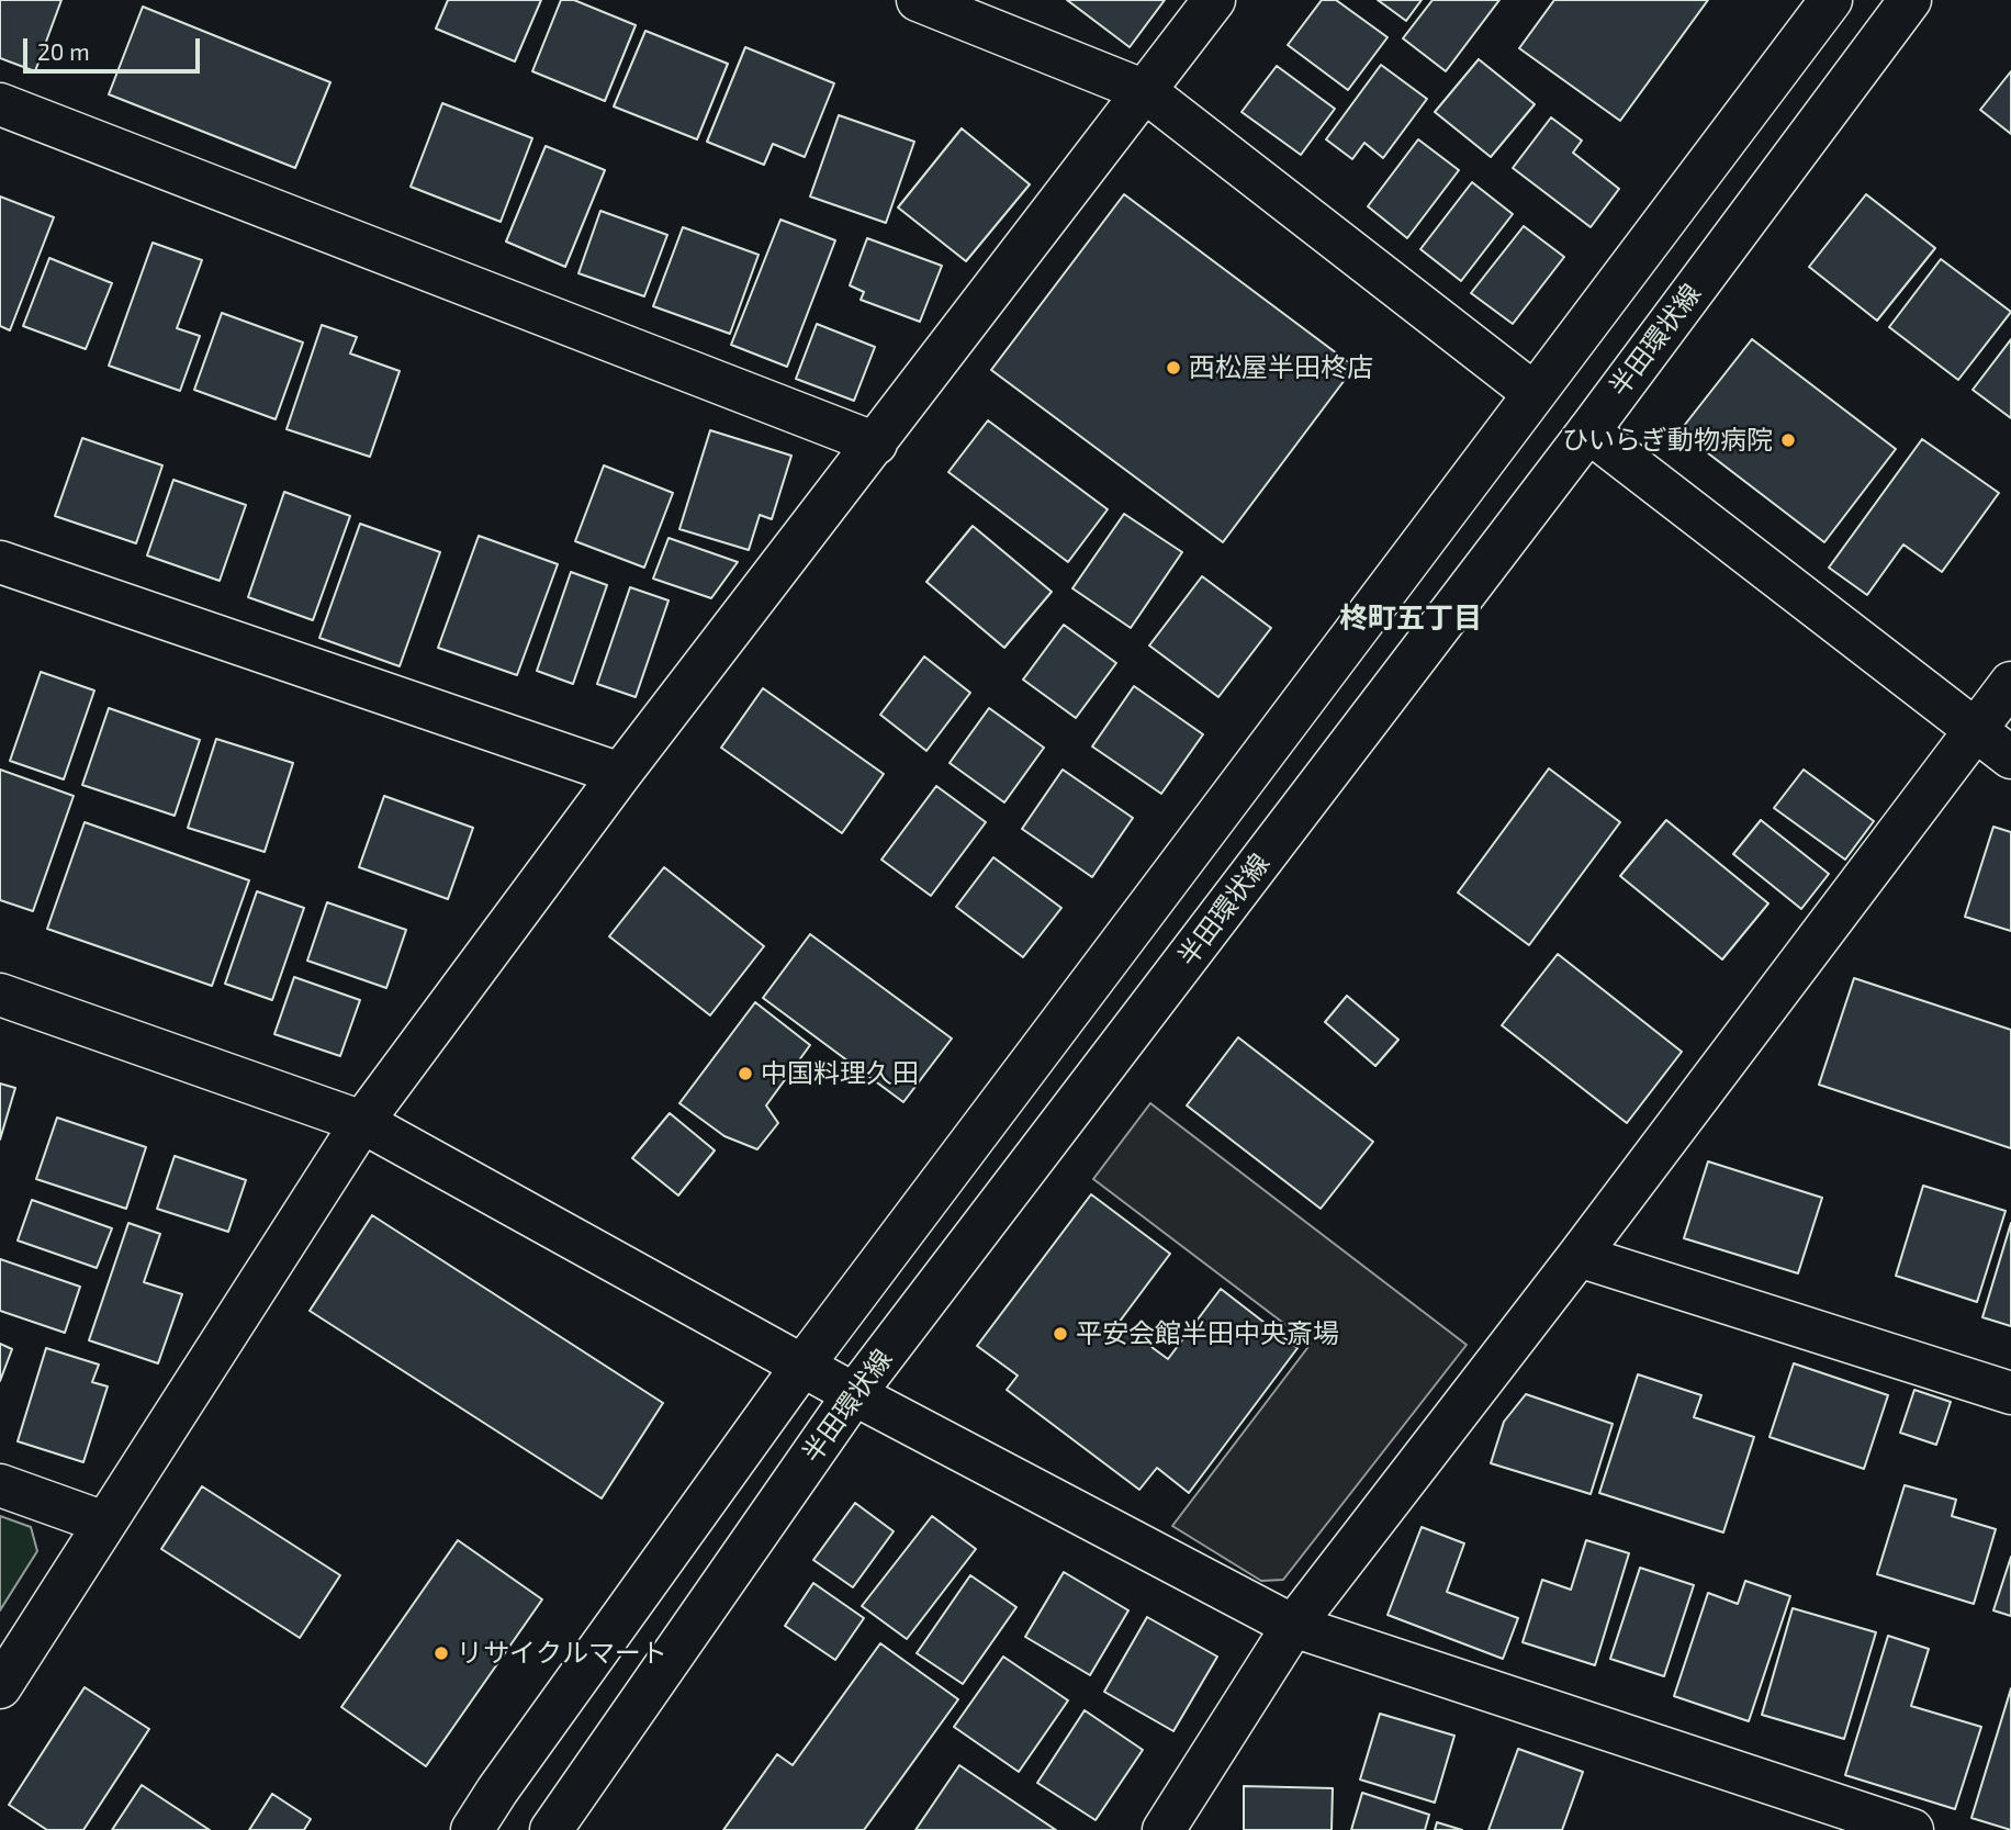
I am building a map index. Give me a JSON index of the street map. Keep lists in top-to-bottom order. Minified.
{"streets":{"street":["半田環状線"]},"districts":["柊町五丁目"],"places":["西松屋半田柊店","ひいらぎ動物病院","中国料理久田","平安会館半田中央斎場","リサイクルマート"],"scale_bar":"20 m"}
